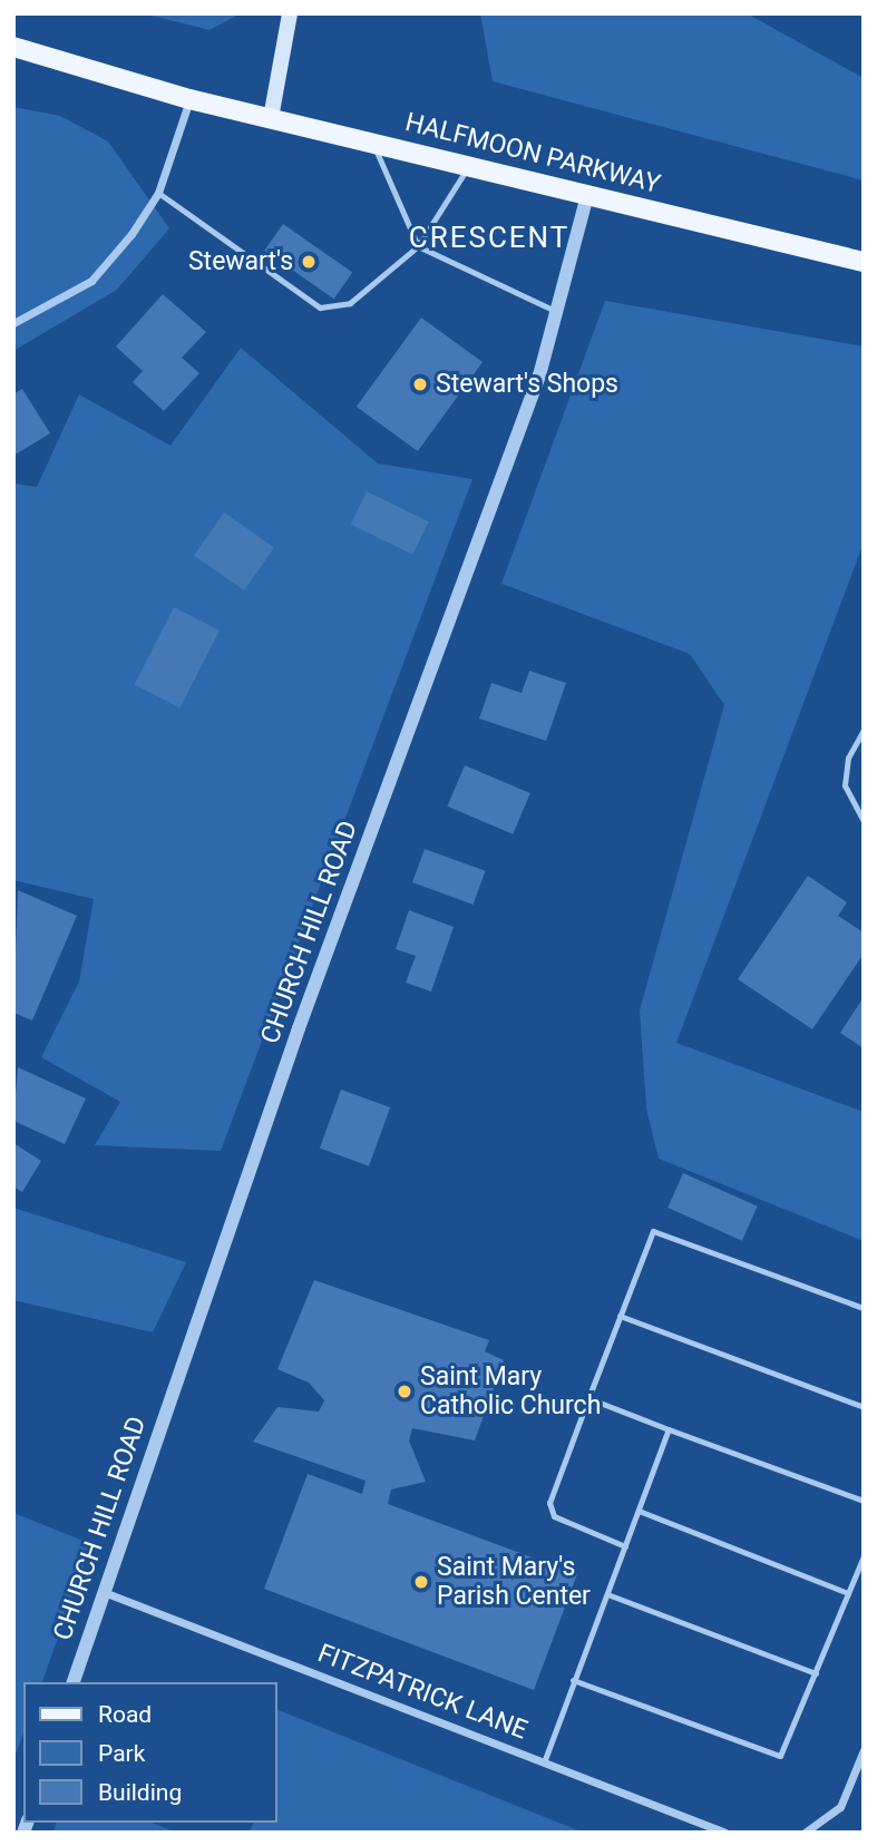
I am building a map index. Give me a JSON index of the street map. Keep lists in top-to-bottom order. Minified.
{"streets":{"main road":["HALFMOON PARKWAY"],"street":["CHURCH HILL ROAD","FITZPATRICK LANE"]},"crossings":[["HALFMOON PARKWAY","CHURCH HILL ROAD"],["CHURCH HILL ROAD","FITZPATRICK LANE"]],"districts":["CRESCENT"],"places":["Stewart's","Stewart's Shops","Saint Mary Catholic Church","Saint Mary's Parish Center"],"legend":["Road","Park","Building"]}
